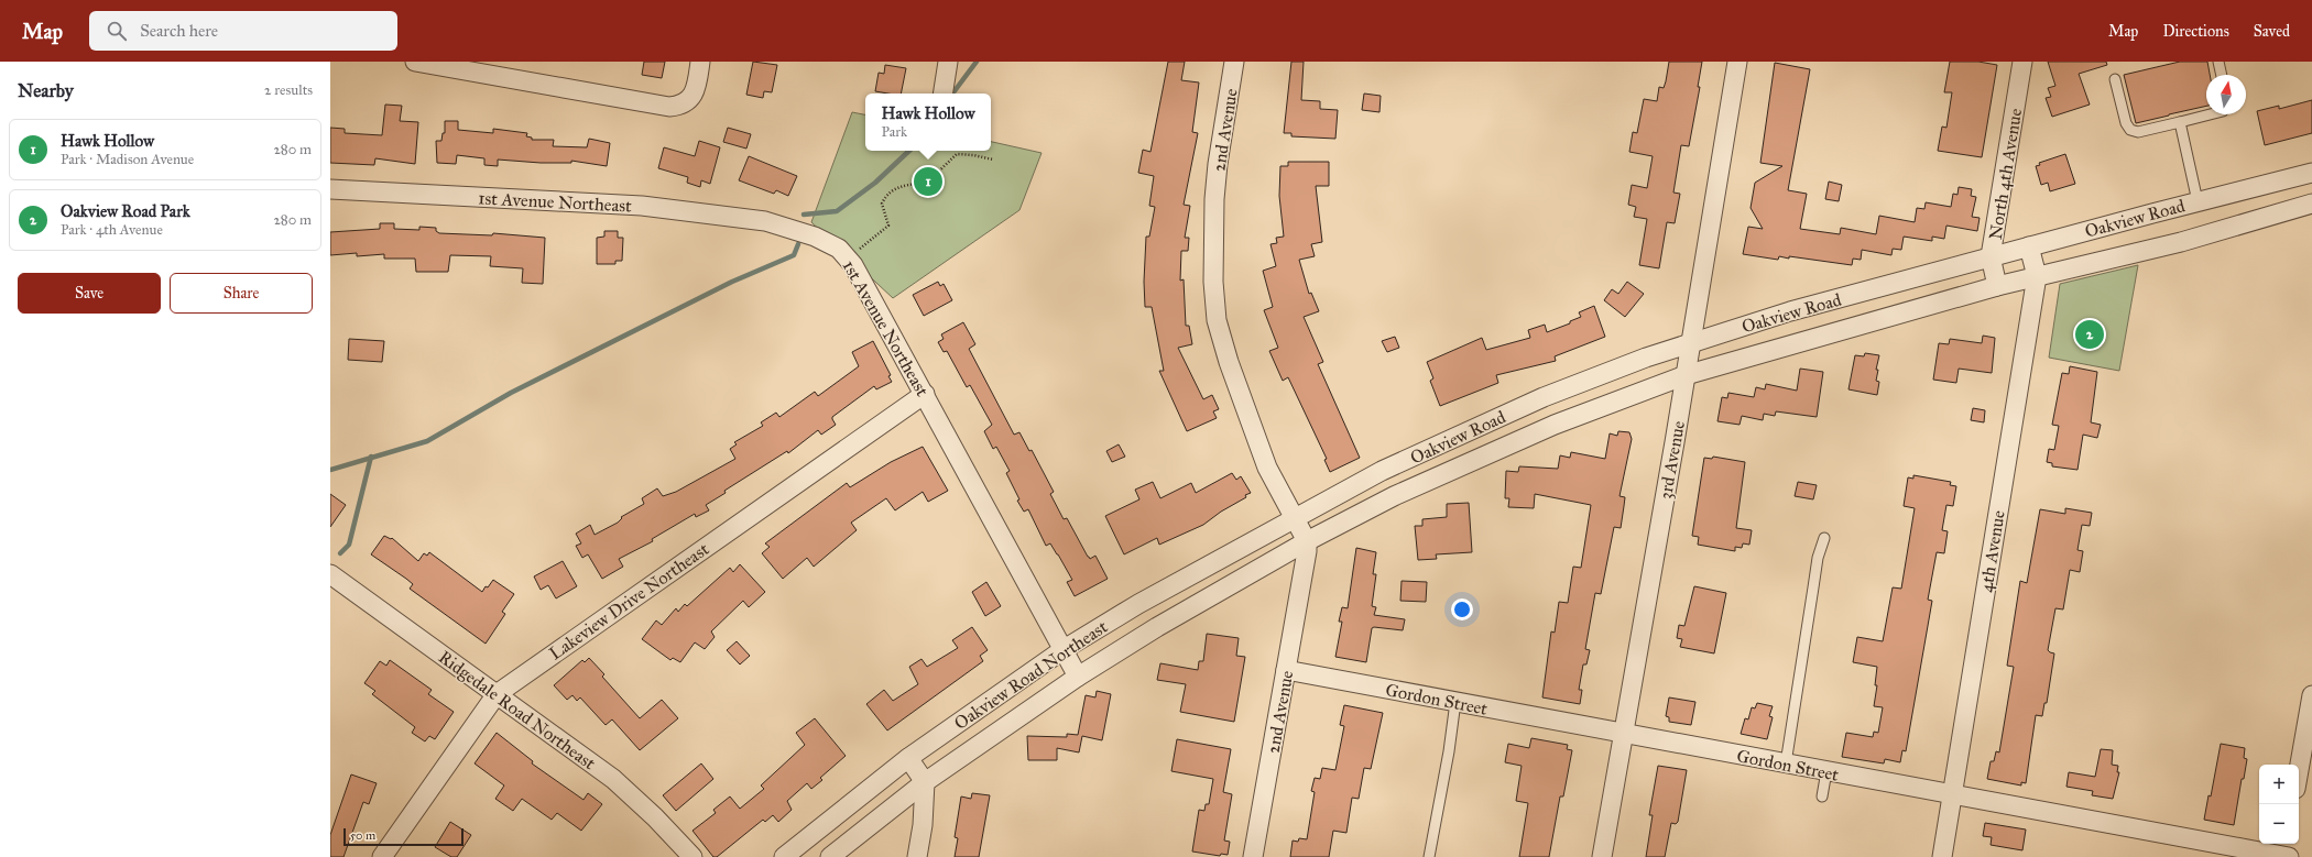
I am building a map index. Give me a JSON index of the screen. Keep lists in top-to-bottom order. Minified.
{"streets":{"street":["2nd Avenue","North 4th Avenue","1st Avenue Northeast","Oakview Road","3rd Avenue","4th Avenue","Lakeview Drive Northeast","Oakview Road Northeast","Gordon Street","Ridgedale Road Northeast"]},"crossings":[["2nd Avenue","Oakview Road"],["2nd Avenue","Oakview Road Northeast"],["2nd Avenue","Gordon Street"],["North 4th Avenue","Oakview Road"],["1st Avenue Northeast","Lakeview Drive Northeast"],["1st Avenue Northeast","Oakview Road Northeast"],["Oakview Road","3rd Avenue"],["Oakview Road","4th Avenue"],["Oakview Road","Oakview Road Northeast"],["3rd Avenue","Gordon Street"],["4th Avenue","Gordon Street"],["Lakeview Drive Northeast","Ridgedale Road Northeast"]],"scale_bar":"50 m","north":"top","page":{"header":"Map","search":"Search here","nav":["Map","Directions","Saved"],"heading":["Nearby","2 results"],"popup":["Hawk Hollow","Park"],"list":[{"mark":"1","name":"Hawk Hollow","note":"Park · Madison Avenue","value":"280 m"},{"mark":"2","name":"Oakview Road Park","note":"Park · 4th Avenue","value":"280 m"}],"pins":["1","2"],"buttons":["Save","Share"],"map_buttons":["+","−"],"scale":"50 m"}}
